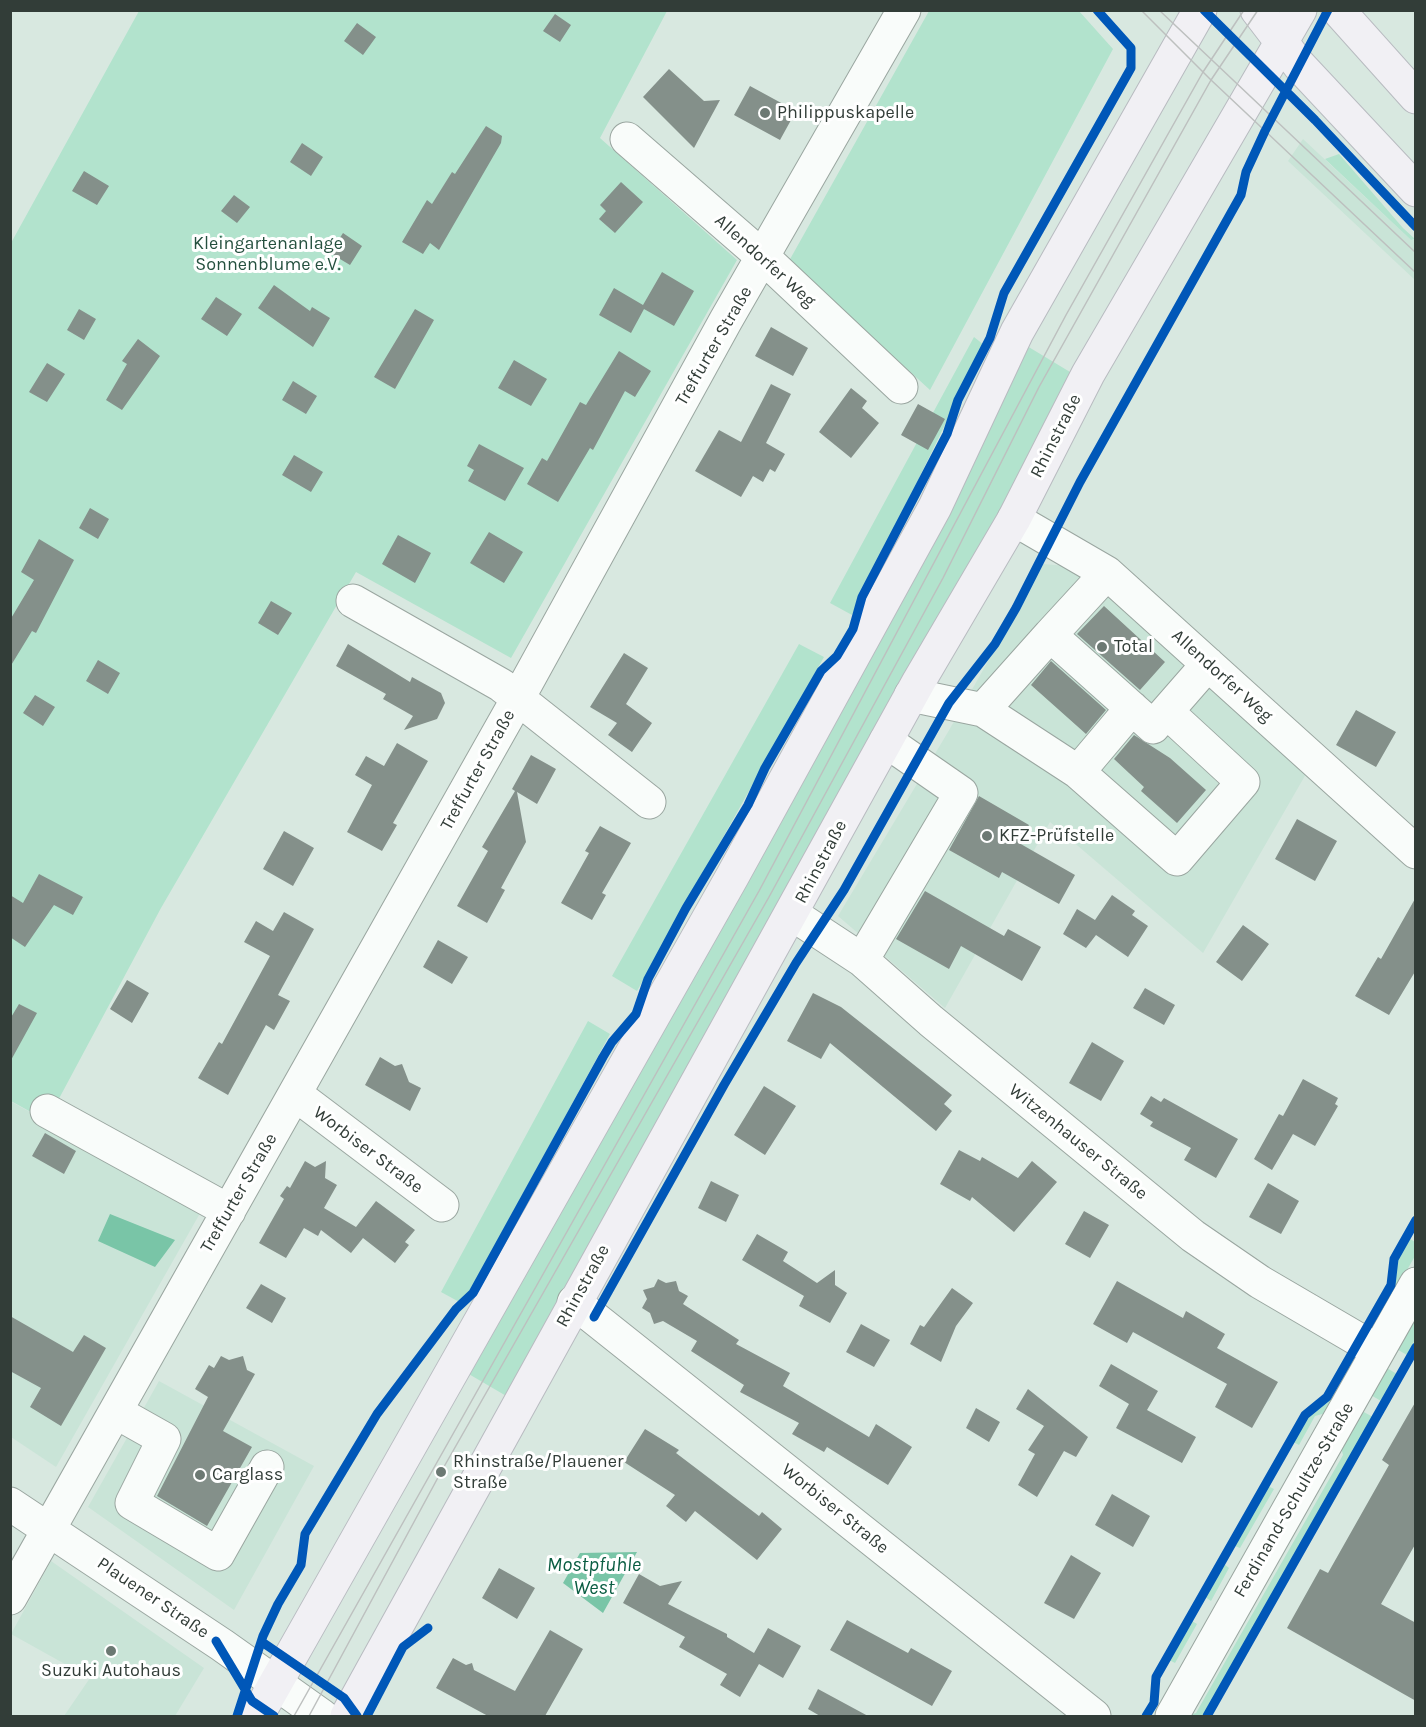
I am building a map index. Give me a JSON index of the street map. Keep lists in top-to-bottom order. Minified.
{"streets":{"main road":["Rhinstraße"],"street":["Allendorfer Weg","Treffurter Straße","Witzenhauser Straße","Worbiser Straße","Ferdinand-Schultze-Straße","Plauener Straße"]},"crossings":[["Allendorfer Weg","Treffurter Straße"],["Allendorfer Weg","Rhinstraße"],["Treffurter Straße","Worbiser Straße"],["Treffurter Straße","Plauener Straße"],["Rhinstraße","Witzenhauser Straße"],["Rhinstraße","Worbiser Straße"],["Witzenhauser Straße","Ferdinand-Schultze-Straße"]],"water":["Mostpfuhle West"],"parks":["Kleingartenanlage Sonnenblume e.V."],"places":["Philippuskapelle","Total","KFZ-Prüfstelle","Rhinstraße/Plauener Straße","Carglass","Suzuki Autohaus"]}
